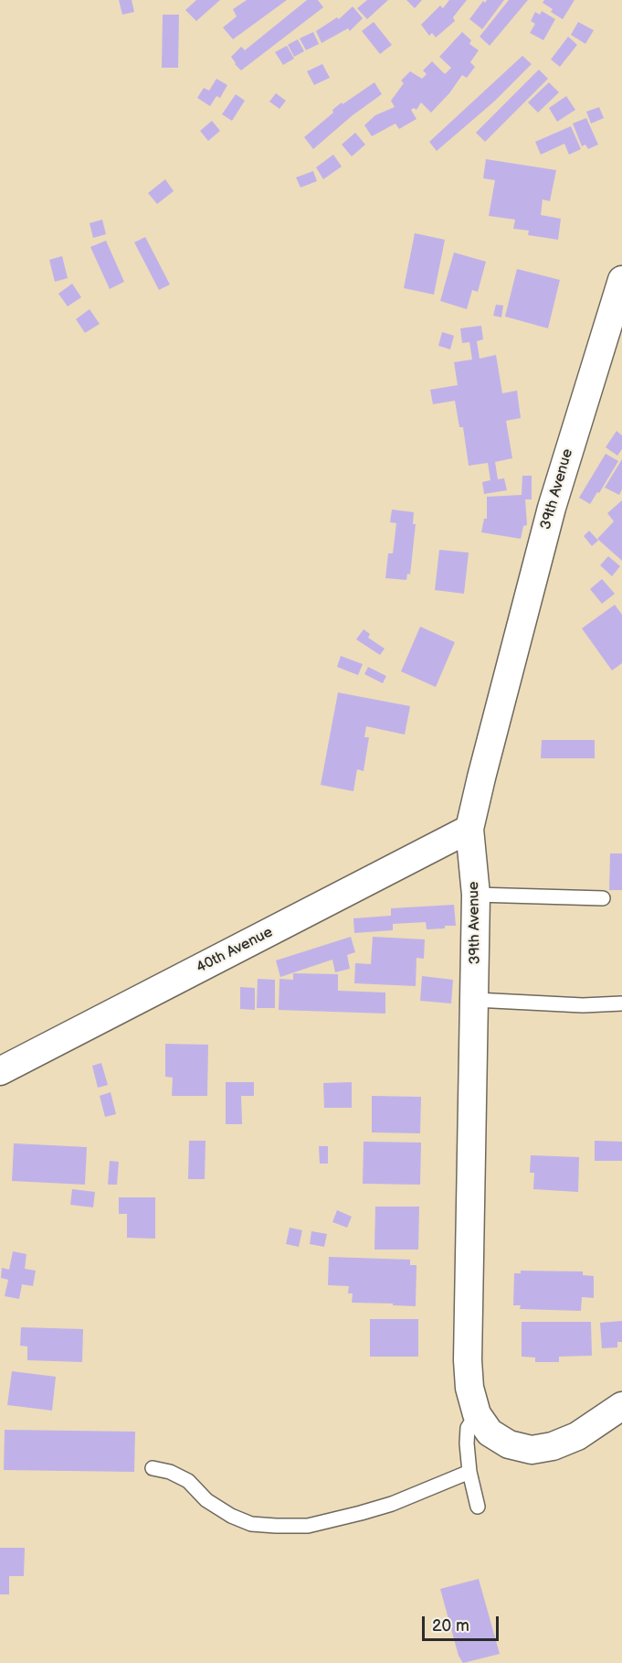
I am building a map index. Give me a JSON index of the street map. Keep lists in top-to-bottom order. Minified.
{"streets":{"street":["39th Avenue","40th Avenue"]},"crossings":[["39th Avenue","40th Avenue"]],"scale_bar":"20 m"}
